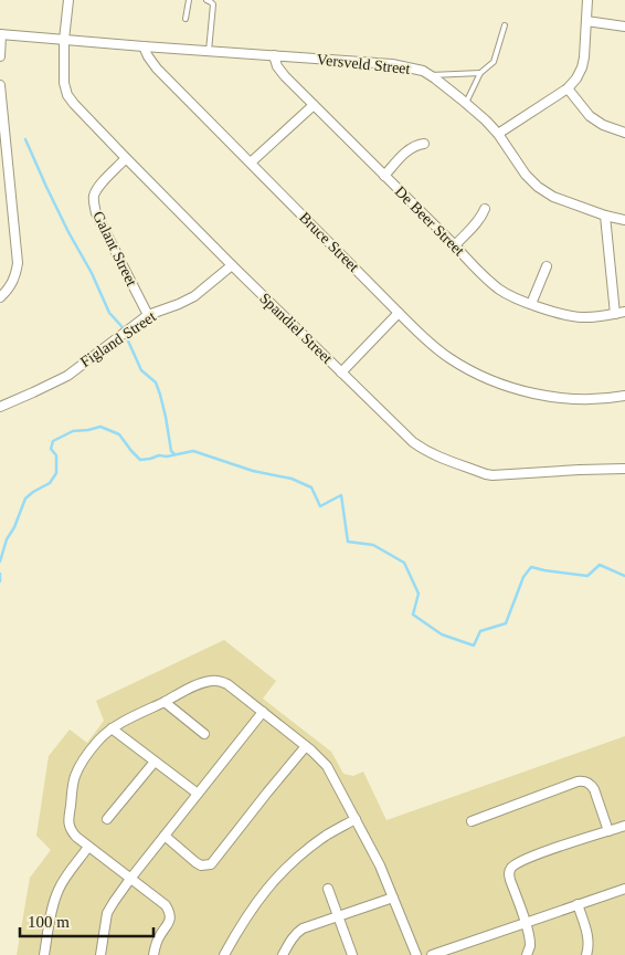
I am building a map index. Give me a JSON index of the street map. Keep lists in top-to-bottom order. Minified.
{"streets":{"street":["Versveld Street","De Beer Street","Bruce Street","Galant Street","Spandiel Street","Figland Street"]},"crossings":[["Versveld Street","De Beer Street"],["Versveld Street","Bruce Street"],["Galant Street","Spandiel Street"],["Galant Street","Figland Street"],["Spandiel Street","Figland Street"]],"scale_bar":"100 m"}
